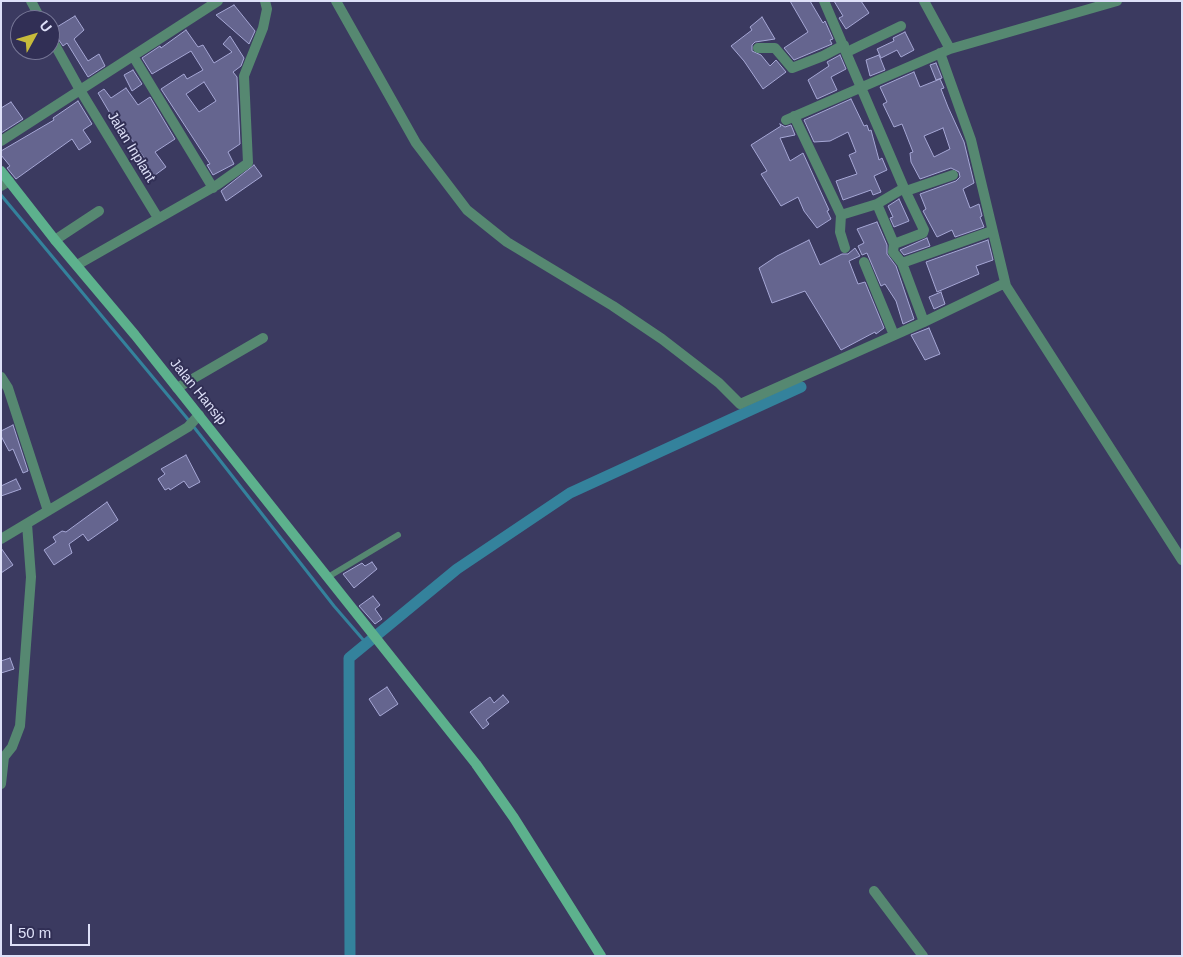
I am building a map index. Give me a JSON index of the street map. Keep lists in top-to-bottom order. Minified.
{"streets":{"street":["Jalan Inplant","Jalan Hansip"]},"scale_bar":"50 m","north":"top right"}
